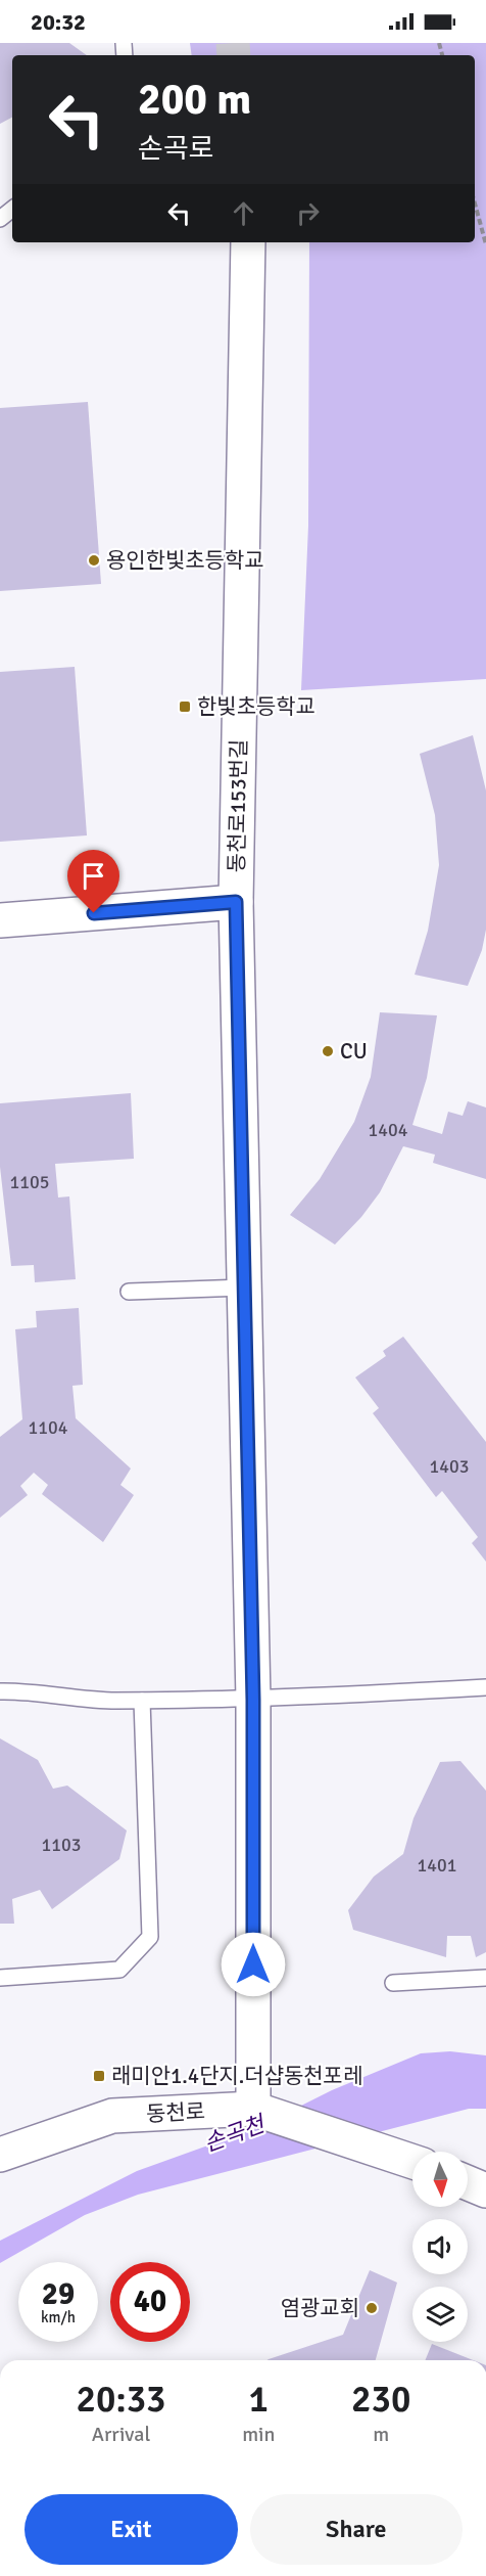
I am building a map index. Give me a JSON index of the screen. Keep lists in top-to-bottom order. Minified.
{"streets":{"street":["동천로153번길","동천로"]},"crossings":[["동천로153번길","동천로"]],"water":["손곡천"],"places":{"other":["용인한빛초등학교","CU","염광교회"],"transit":["한빛초등학교","래미안1.4단지.더샵동천포레"]},"house_numbers":["1404","1105","1104","1403","1103","1401"],"north":"bottom","page":{"status":"20:32","turn":["200 m","손곡로"],"speed":"29 km/h","limit":"40","eta":["20:33","Arrival","1","min","230","m"],"buttons":["Exit","Share"]}}
